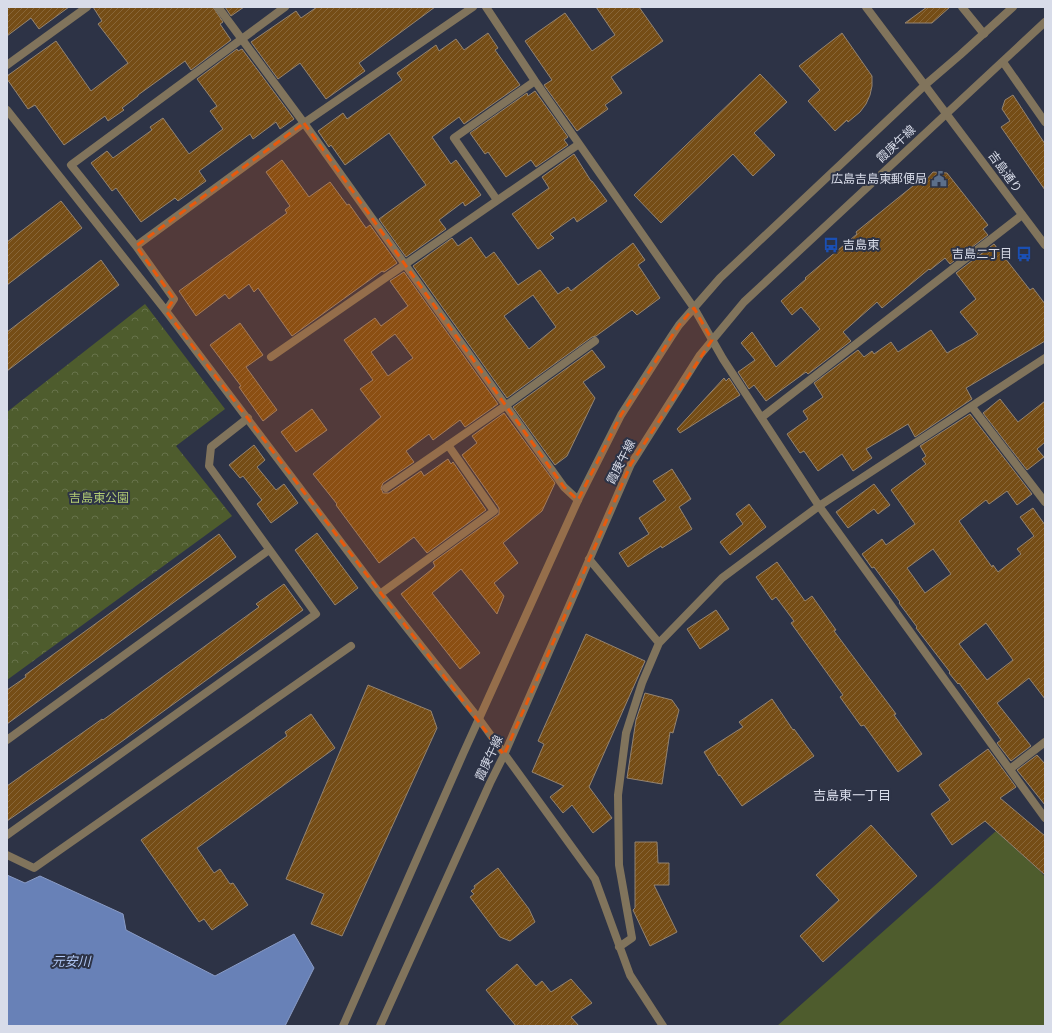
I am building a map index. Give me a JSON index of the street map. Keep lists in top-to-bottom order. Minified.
{"streets":{"street":["霞庚午線","吉島通り"]},"crossings":[["霞庚午線","吉島通り"]],"districts":["吉島東一丁目"],"water":["元安川"],"parks":["吉島東公園"],"places":{"public building":["広島吉島東郵便局"],"bus stop":["吉島東","吉島二丁目"]}}
